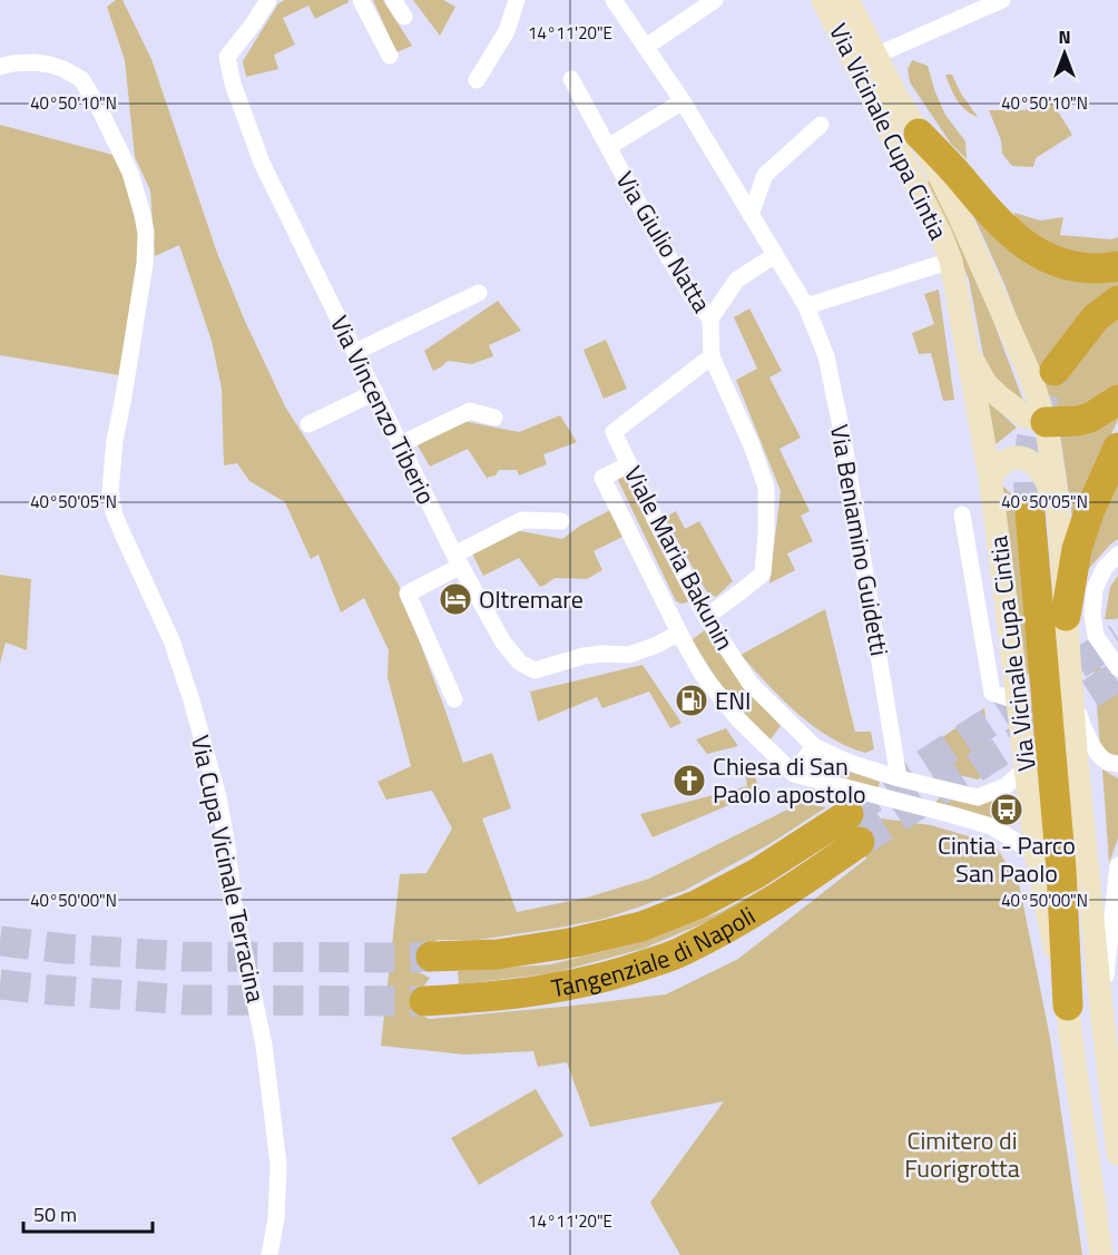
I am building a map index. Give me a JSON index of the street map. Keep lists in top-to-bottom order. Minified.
{"streets":{"highway":["Tangenziale di Napoli"],"main road":["Via Vicinale Cupa Cintia"],"street":["Via Giulio Natta","Via Vincenzo Tiberio","Via Beniamino Guidetti","Viale Maria Bakunin","Via Cupa Vicinale Terracina"]},"crossings":[["Via Vicinale Cupa Cintia","Viale Maria Bakunin"],["Via Giulio Natta","Viale Maria Bakunin"],["Via Vincenzo Tiberio","Viale Maria Bakunin"],["Via Beniamino Guidetti","Viale Maria Bakunin"]],"parks":["Cimitero di Fuorigrotta"],"places":{"hotel":["Oltremare"],"fuel station":["ENI"],"church":["Chiesa di San Paolo apostolo"],"bus stop":["Cintia - Parco San Paolo"]},"scale_bar":"50 m","north":"top","coordinates":["14°11'20\"E","40°50'10\"N","40°50'05\"N","40°50'00\"N"]}
